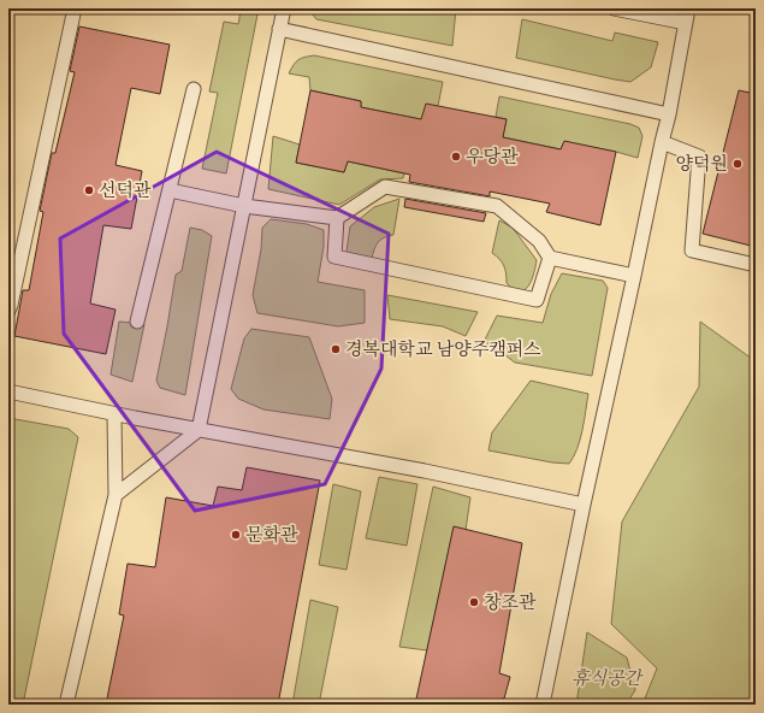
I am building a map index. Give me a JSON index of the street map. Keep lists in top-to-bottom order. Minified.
{"parks":["휴식공간"],"places":["우당관","양덕원","선덕관","경복대학교 남양주캠퍼스","문화관","창조관"]}
